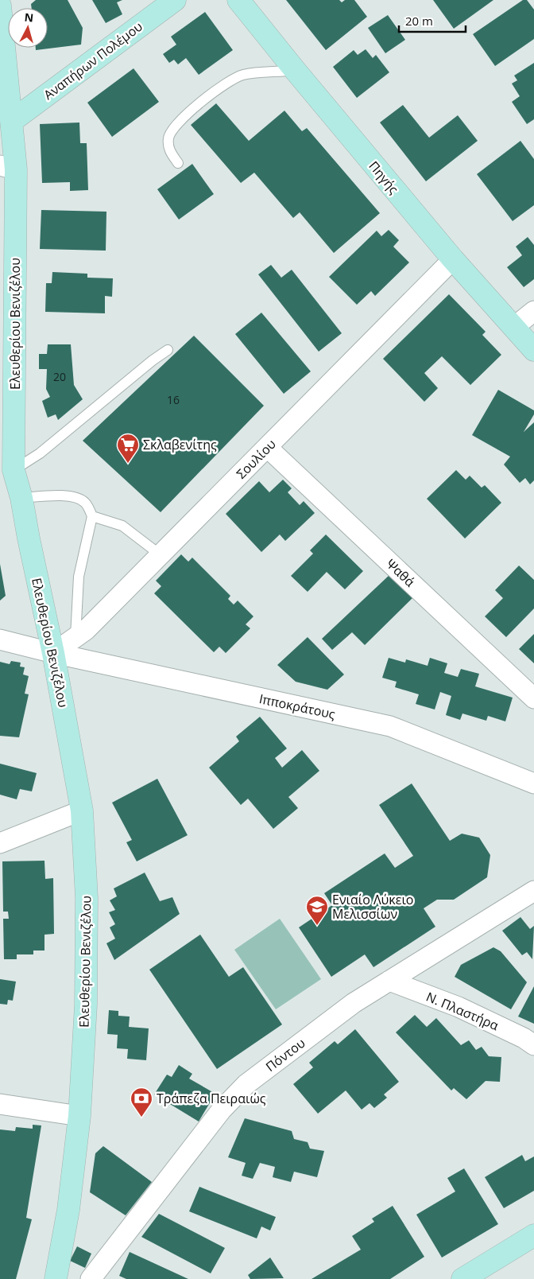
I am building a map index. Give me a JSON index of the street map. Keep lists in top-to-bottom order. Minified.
{"streets":{"main road":["Αναπήρων Πολέμου","Πηγής","Ελευθερίου Βενιζέλου"],"street":["Σουλίου","Ψαθά","Ιπποκράτους","Ν. Πλαστήρα","Πόντου"]},"crossings":[["Αναπήρων Πολέμου","Ελευθερίου Βενιζέλου"],["Πηγής","Σουλίου"],["Ελευθερίου Βενιζέλου","Σουλίου"],["Ελευθερίου Βενιζέλου","Ιπποκράτους"],["Σουλίου","Ψαθά"],["Σουλίου","Ιπποκράτους"],["Ν. Πλαστήρα","Πόντου"]],"places":{"supermarket":["Σκλαβενίτης"],"school or university":["Ενιαίο Λύκειο Μελισσίων"],"bank":["Τράπεζα Πειραιώς"]},"house_numbers":["20","16"],"scale_bar":"20 m","north":"top"}
